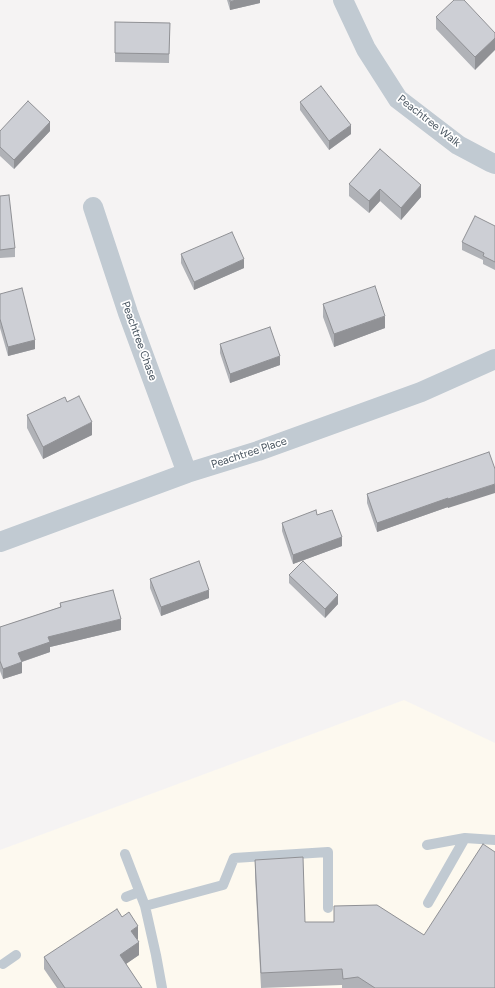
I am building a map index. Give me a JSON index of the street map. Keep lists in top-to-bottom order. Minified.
{"streets":{"street":["Peachtree Walk","Peachtree Chase","Peachtree Place"]},"crossings":[["Peachtree Chase","Peachtree Place"]]}
